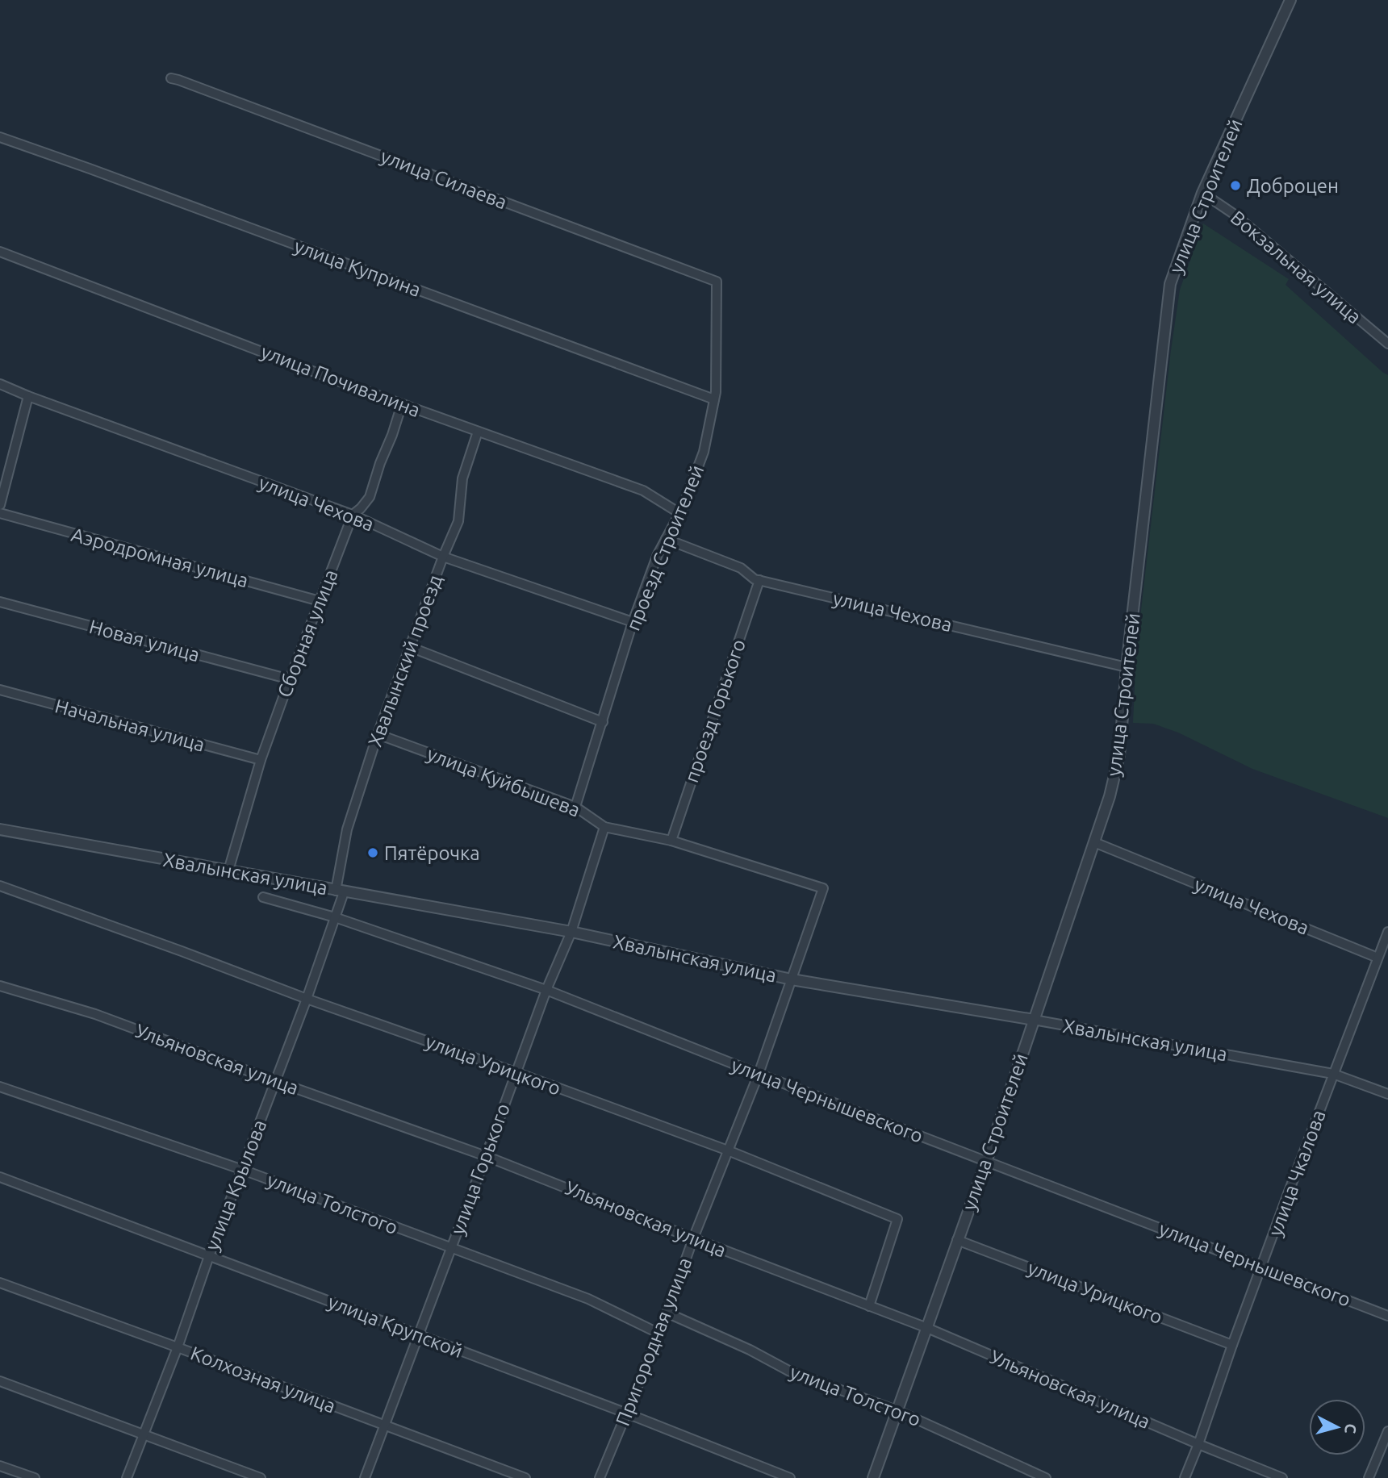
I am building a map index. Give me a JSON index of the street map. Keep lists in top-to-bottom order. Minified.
{"streets":{"street":["улица Силаева","улица Строителей","Вокзальная улица","улица Куприна","улица Почивалина","улица Чехова","проезд Строителей","Аэродромная улица","Сборная улица","Новая улица","Хвалынский проезд","проезд Горького","Начальная улица","улица Куйбышева","Хвалынская улица","Ульяновская улица","улица Урицкого","улица Чернышевского","улица Горького","улица Чкалова","улица Крылова","улица Толстого","улица Крупской","Пригородная улица","Колхозная улица"]},"crossings":[["улица Силаева","проезд Строителей"],["улица Строителей","Вокзальная улица"],["улица Строителей","улица Чехова"],["улица Строителей","Хвалынская улица"],["улица Строителей","Ульяновская улица"],["улица Строителей","улица Урицкого"],["улица Строителей","улица Чернышевского"],["улица Строителей","улица Толстого"],["улица Куприна","проезд Строителей"],["улица Почивалина","проезд Строителей"],["улица Почивалина","Сборная улица"],["улица Почивалина","Хвалынский проезд"],["улица Чехова","проезд Строителей"],["улица Чехова","Сборная улица"],["улица Чехова","Хвалынский проезд"],["улица Чехова","проезд Горького"],["улица Чехова","улица Чкалова"],["проезд Строителей","улица Куйбышева"],["Аэродромная улица","Сборная улица"],["Сборная улица","Новая улица"],["Сборная улица","Начальная улица"],["Сборная улица","Хвалынская улица"],["Хвалынский проезд","улица Куйбышева"],["Хвалынский проезд","Хвалынская улица"],["Хвалынский проезд","улица Крылова"],["проезд Горького","улица Куйбышева"],["улица Куйбышева","улица Горького"],["улица Куйбышева","Пригородная улица"],["Хвалынская улица","улица Горького"],["Хвалынская улица","улица Чкалова"],["Хвалынская улица","улица Крылова"],["Хвалынская улица","Пригородная улица"],["Ульяновская улица","улица Урицкого"],["Ульяновская улица","улица Горького"],["Ульяновская улица","улица Чкалова"],["Ульяновская улица","улица Крылова"],["Ульяновская улица","Пригородная улица"],["улица Урицкого","улица Горького"],["улица Урицкого","улица Чкалова"],["улица Урицкого","улица Крылова"],["улица Урицкого","Пригородная улица"],["улица Чернышевского","улица Горького"],["улица Чернышевского","улица Чкалова"],["улица Чернышевского","улица Крылова"],["улица Чернышевского","Пригородная улица"],["улица Горького","улица Толстого"],["улица Горького","улица Крупской"],["улица Горького","Колхозная улица"],["улица Крылова","улица Толстого"],["улица Крылова","улица Крупской"],["улица Крылова","Колхозная улица"],["улица Толстого","Пригородная улица"],["улица Крупской","Пригородная улица"]],"places":["Доброцен","Пятёрочка"],"north":"right"}
